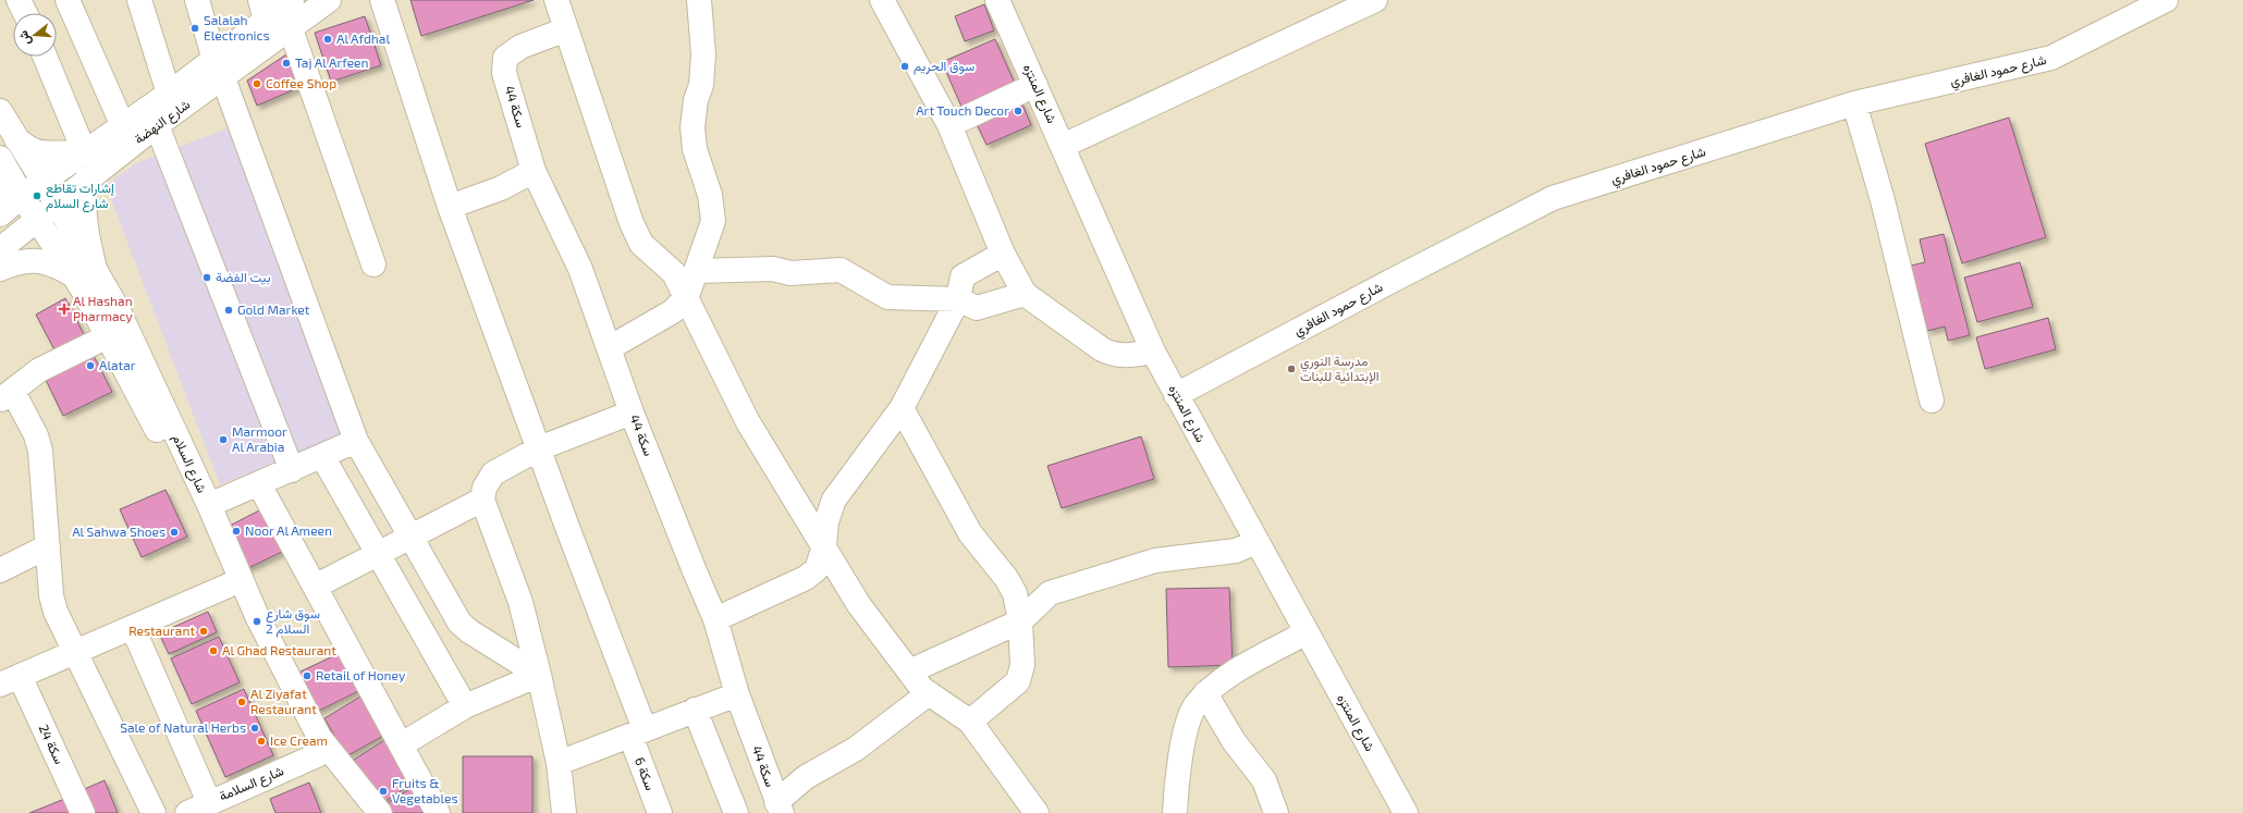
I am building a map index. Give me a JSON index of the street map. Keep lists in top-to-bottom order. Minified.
{"streets":{"street":["شارع حمود الغافري","شارع المنتزه","سكة 44","شارع النهضة","شارع السلام","سكة 24","سكة 6","شارع السلامة"]},"crossings":[["شارع حمود الغافري","شارع المنتزه"],["شارع النهضة","شارع السلام"],["شارع السلام","شارع السلامة"]],"places":{"other":["Salalah Electronics","Al Afdhal","Taj Al Arfeen","سوق الحريم","Coffee Shop","Art Touch Decor","إشارات تقاطع شارع السلام","بيت الفضة","Gold Market","Alatar","مدرسة النوري الإبتدائية للبنات","Marmoor Al Arabia","Noor Al Ameen","Al Sahwa Shoes","سوق شارع السلام 2","Restaurant","Al Ghad Restaurant","Retail of Honey","Al Ziyafat Restaurant","Sale of Natural Herbs","Ice Cream","Fruits & Vegetables"],"health":["Al Hashan Pharmacy"]},"north":"left"}
